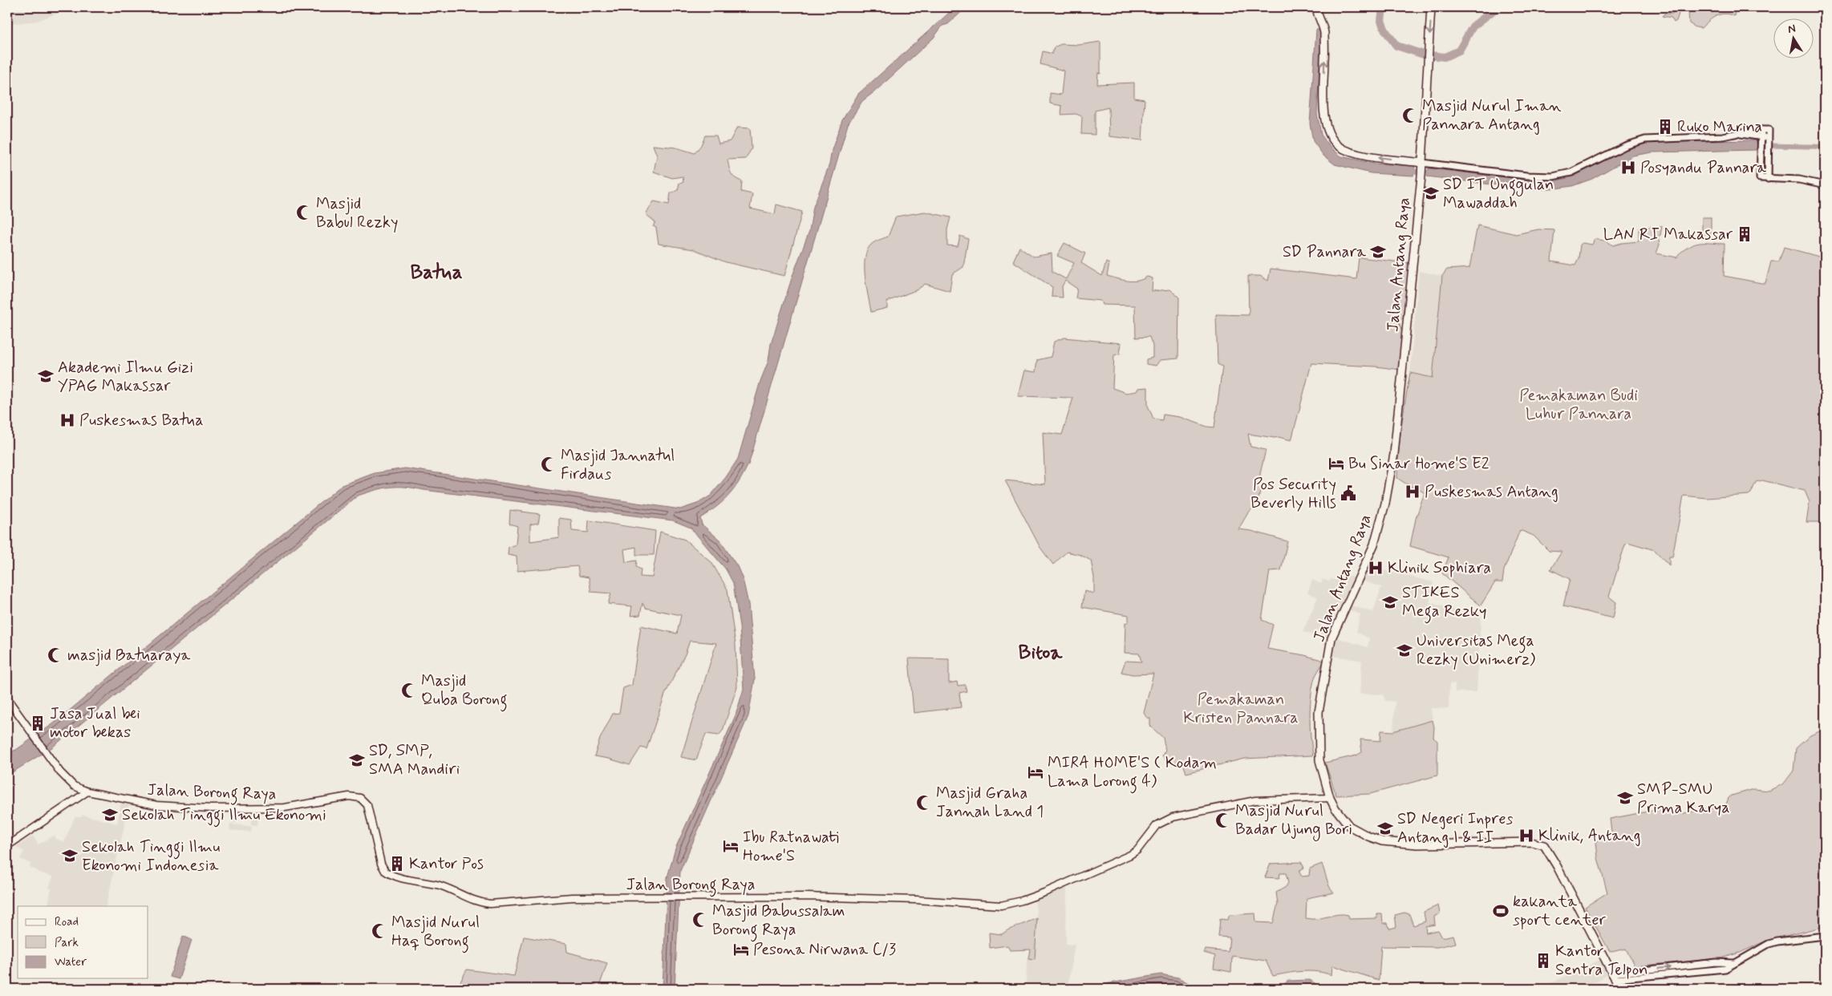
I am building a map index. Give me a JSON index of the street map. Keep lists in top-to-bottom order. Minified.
{"streets":{"main road":["Jalan Antang Raya","Jalan Borong Raya"]},"crossings":[["Jalan Antang Raya","Jalan Borong Raya"]],"districts":["Batua","Bitoa"],"parks":["Pemakaman Budi Luhur Pannara","Pemakaman Kristen Pannara"],"places":{"mosque":["Masjid Nurul Iman Pannara Antang","Masjid Babul Rezky","Masjid Jannatul Firdaus","masjid Batuaraya","Masjid Quba Borong","Masjid Graha Jannah Land 1","Masjid Nurul Badar Ujung Bori","Masjid Babussalam Borong Raya","Masjid Nurul Haq Borong"],"building":["Ruko Marina","LAN RI Makassar","Jasa Jual bei motor bekas","Kantor Pos","Kantor Sentra Telpon"],"hospital":["Posyandu Pannara","Puskesmas Batua","Puskesmas Antang","Klinik Sophiara","Klinik, Antang"],"school or university":["SD IT Unggulan Mawaddah","SD Pannara","Akademi Ilmu Gizi YPAG Makassar","STIKES Mega Rezky","Universitas Mega Rezky (Unimerz)","SD, SMP, SMA Mandiri","SMP-SMU Prima Karya","Sekolah Tinggi Ilmu Ekonomi","SD Negeri Inpres Antang I & II","Sekolah Tinggi Ilmu Ekonomi Indonesia"],"hotel":["Bu Sinar Home'S E2","MIRA HOME'S ( Kodam Lama Lorong 4)","Ibu Ratnawati Home'S","Pesona Nirwana C/3"],"public building":["Pos Security Beverly Hills"],"sports":["kakanta sport center"]},"legend":["Road","Park","Water"],"north":"top"}
